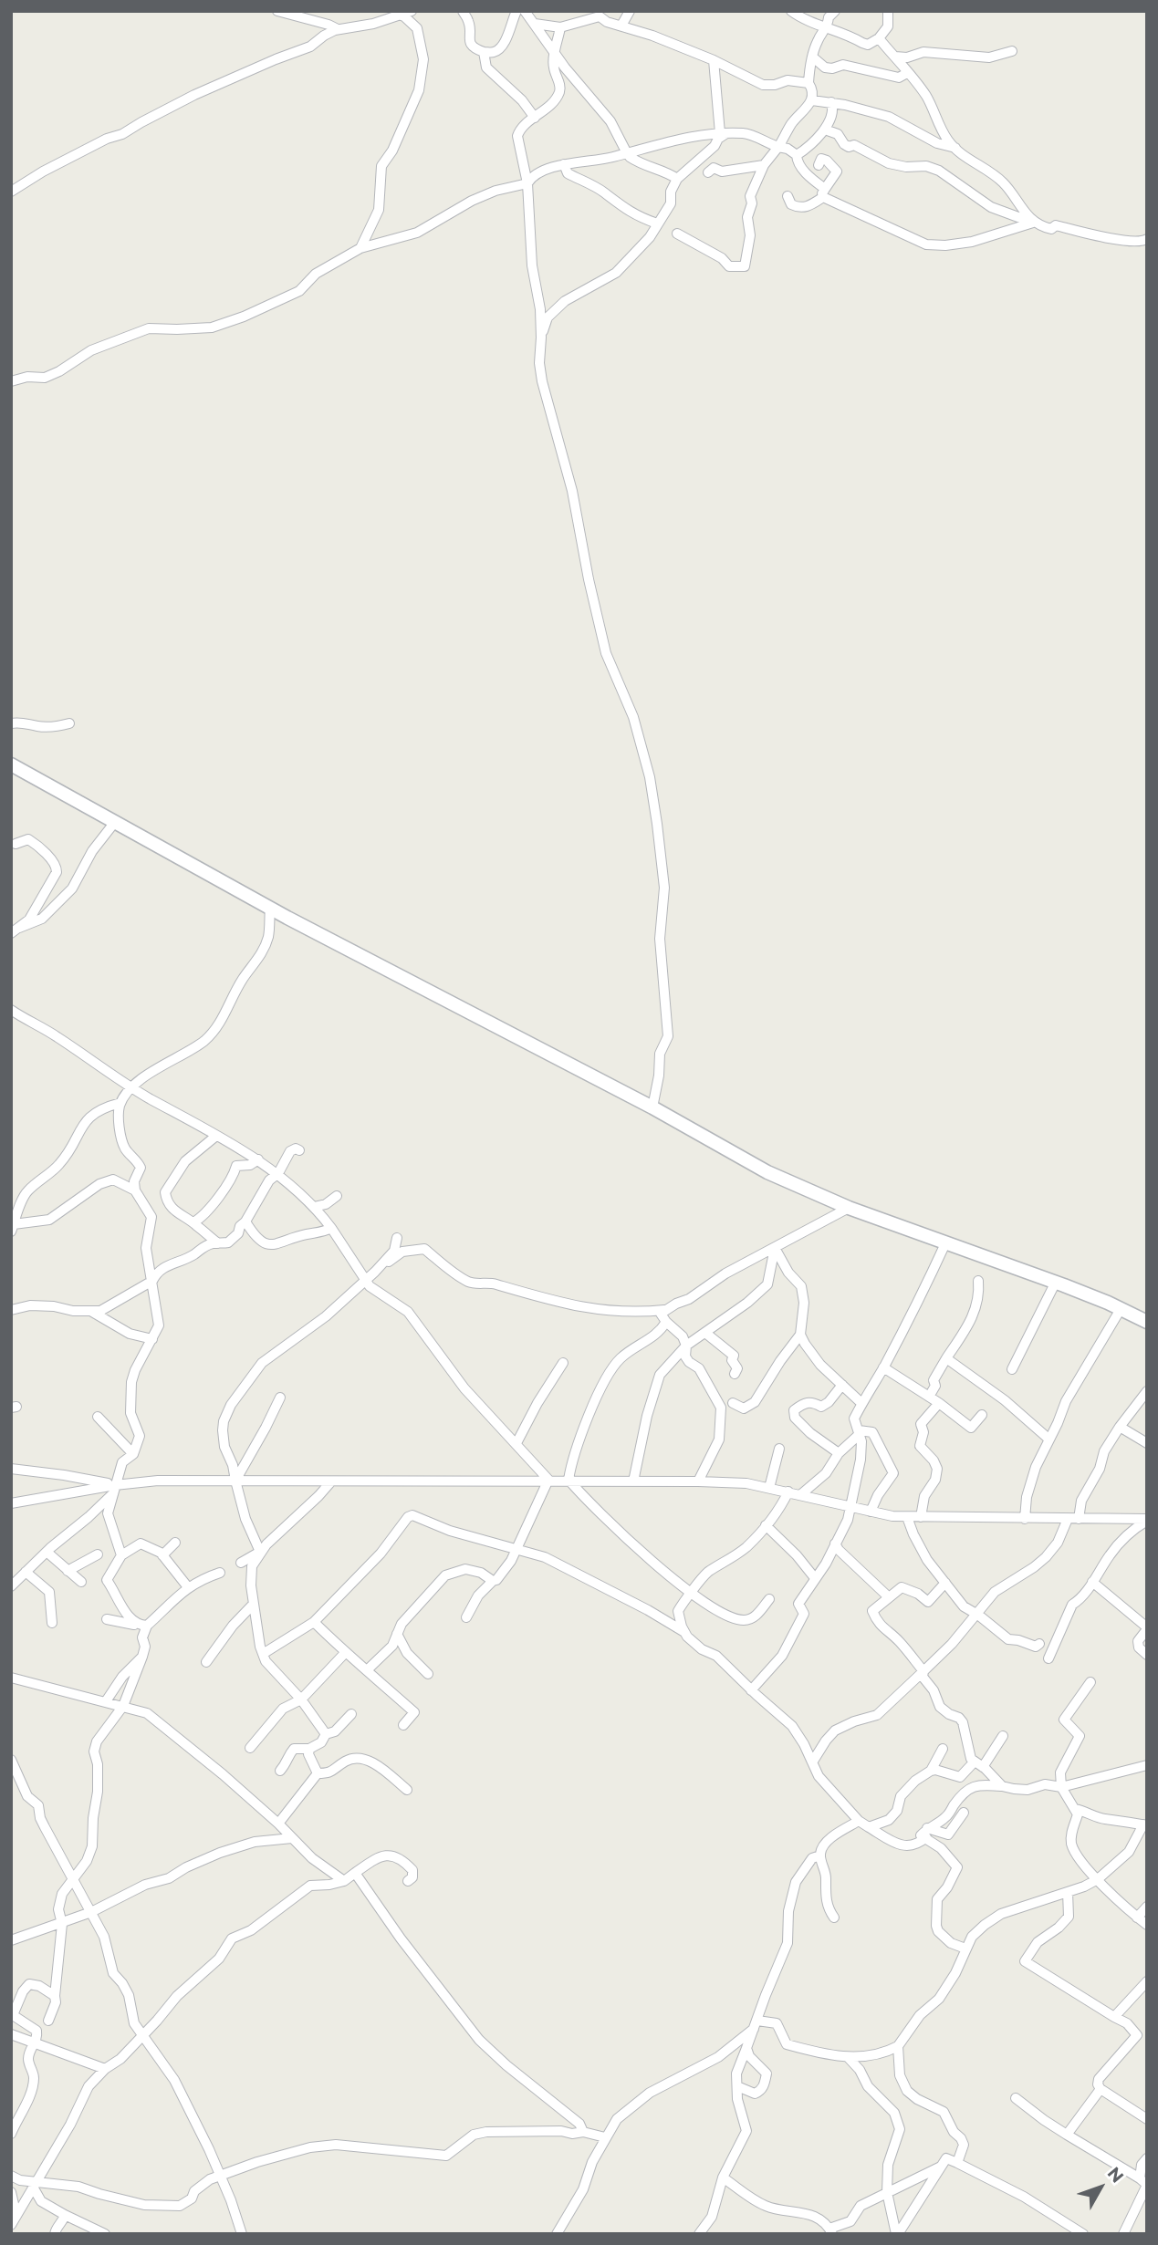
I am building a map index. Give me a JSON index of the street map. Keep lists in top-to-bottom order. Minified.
{"north":"top right"}
